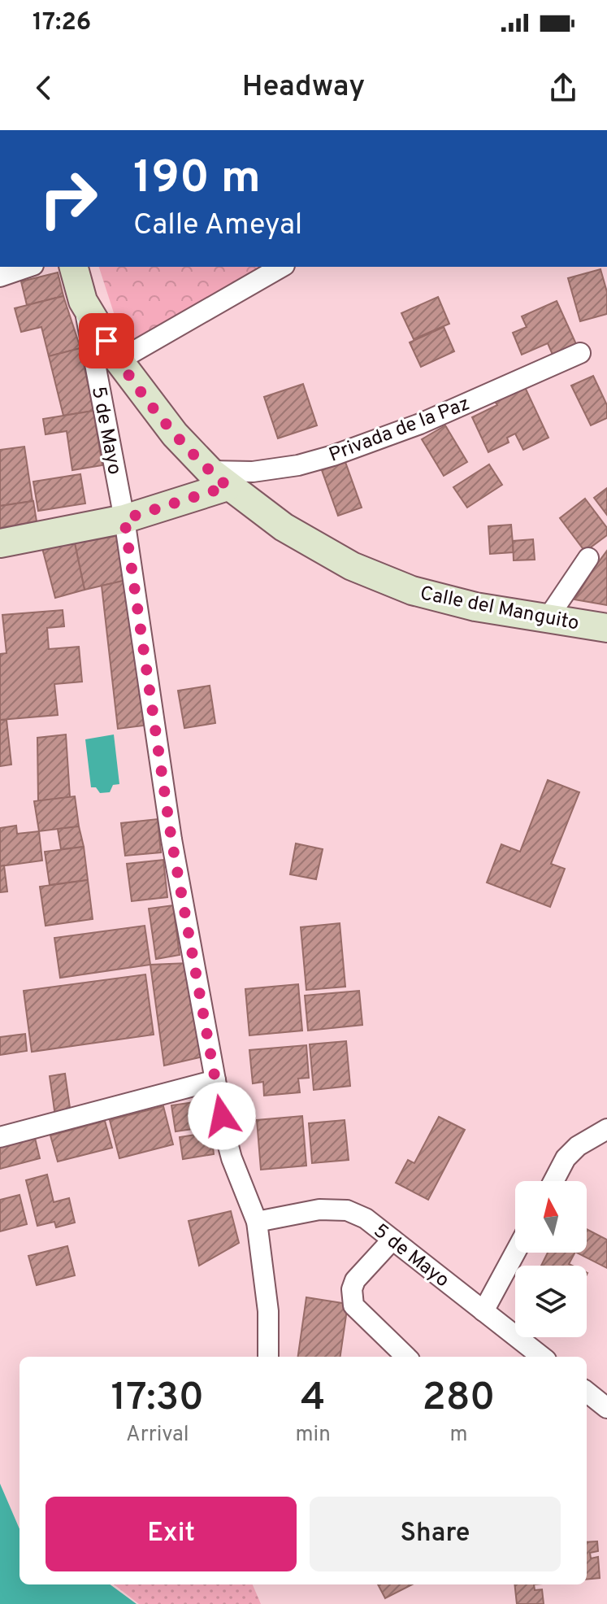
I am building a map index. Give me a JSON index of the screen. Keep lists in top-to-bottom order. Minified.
{"streets":{"main road":["5 de Mayo","Calle del Manguito"],"street":["Privada de la Paz"]},"crossings":[["Privada de la Paz","Calle del Manguito"],["5 de Mayo","Calle del Manguito"]],"north":"top","page":{"status":"17:26","header":"Headway","turn":["190 m","Calle Ameyal"],"eta":["17:30","Arrival","4","min","280","m"],"buttons":["Exit","Share"]}}
